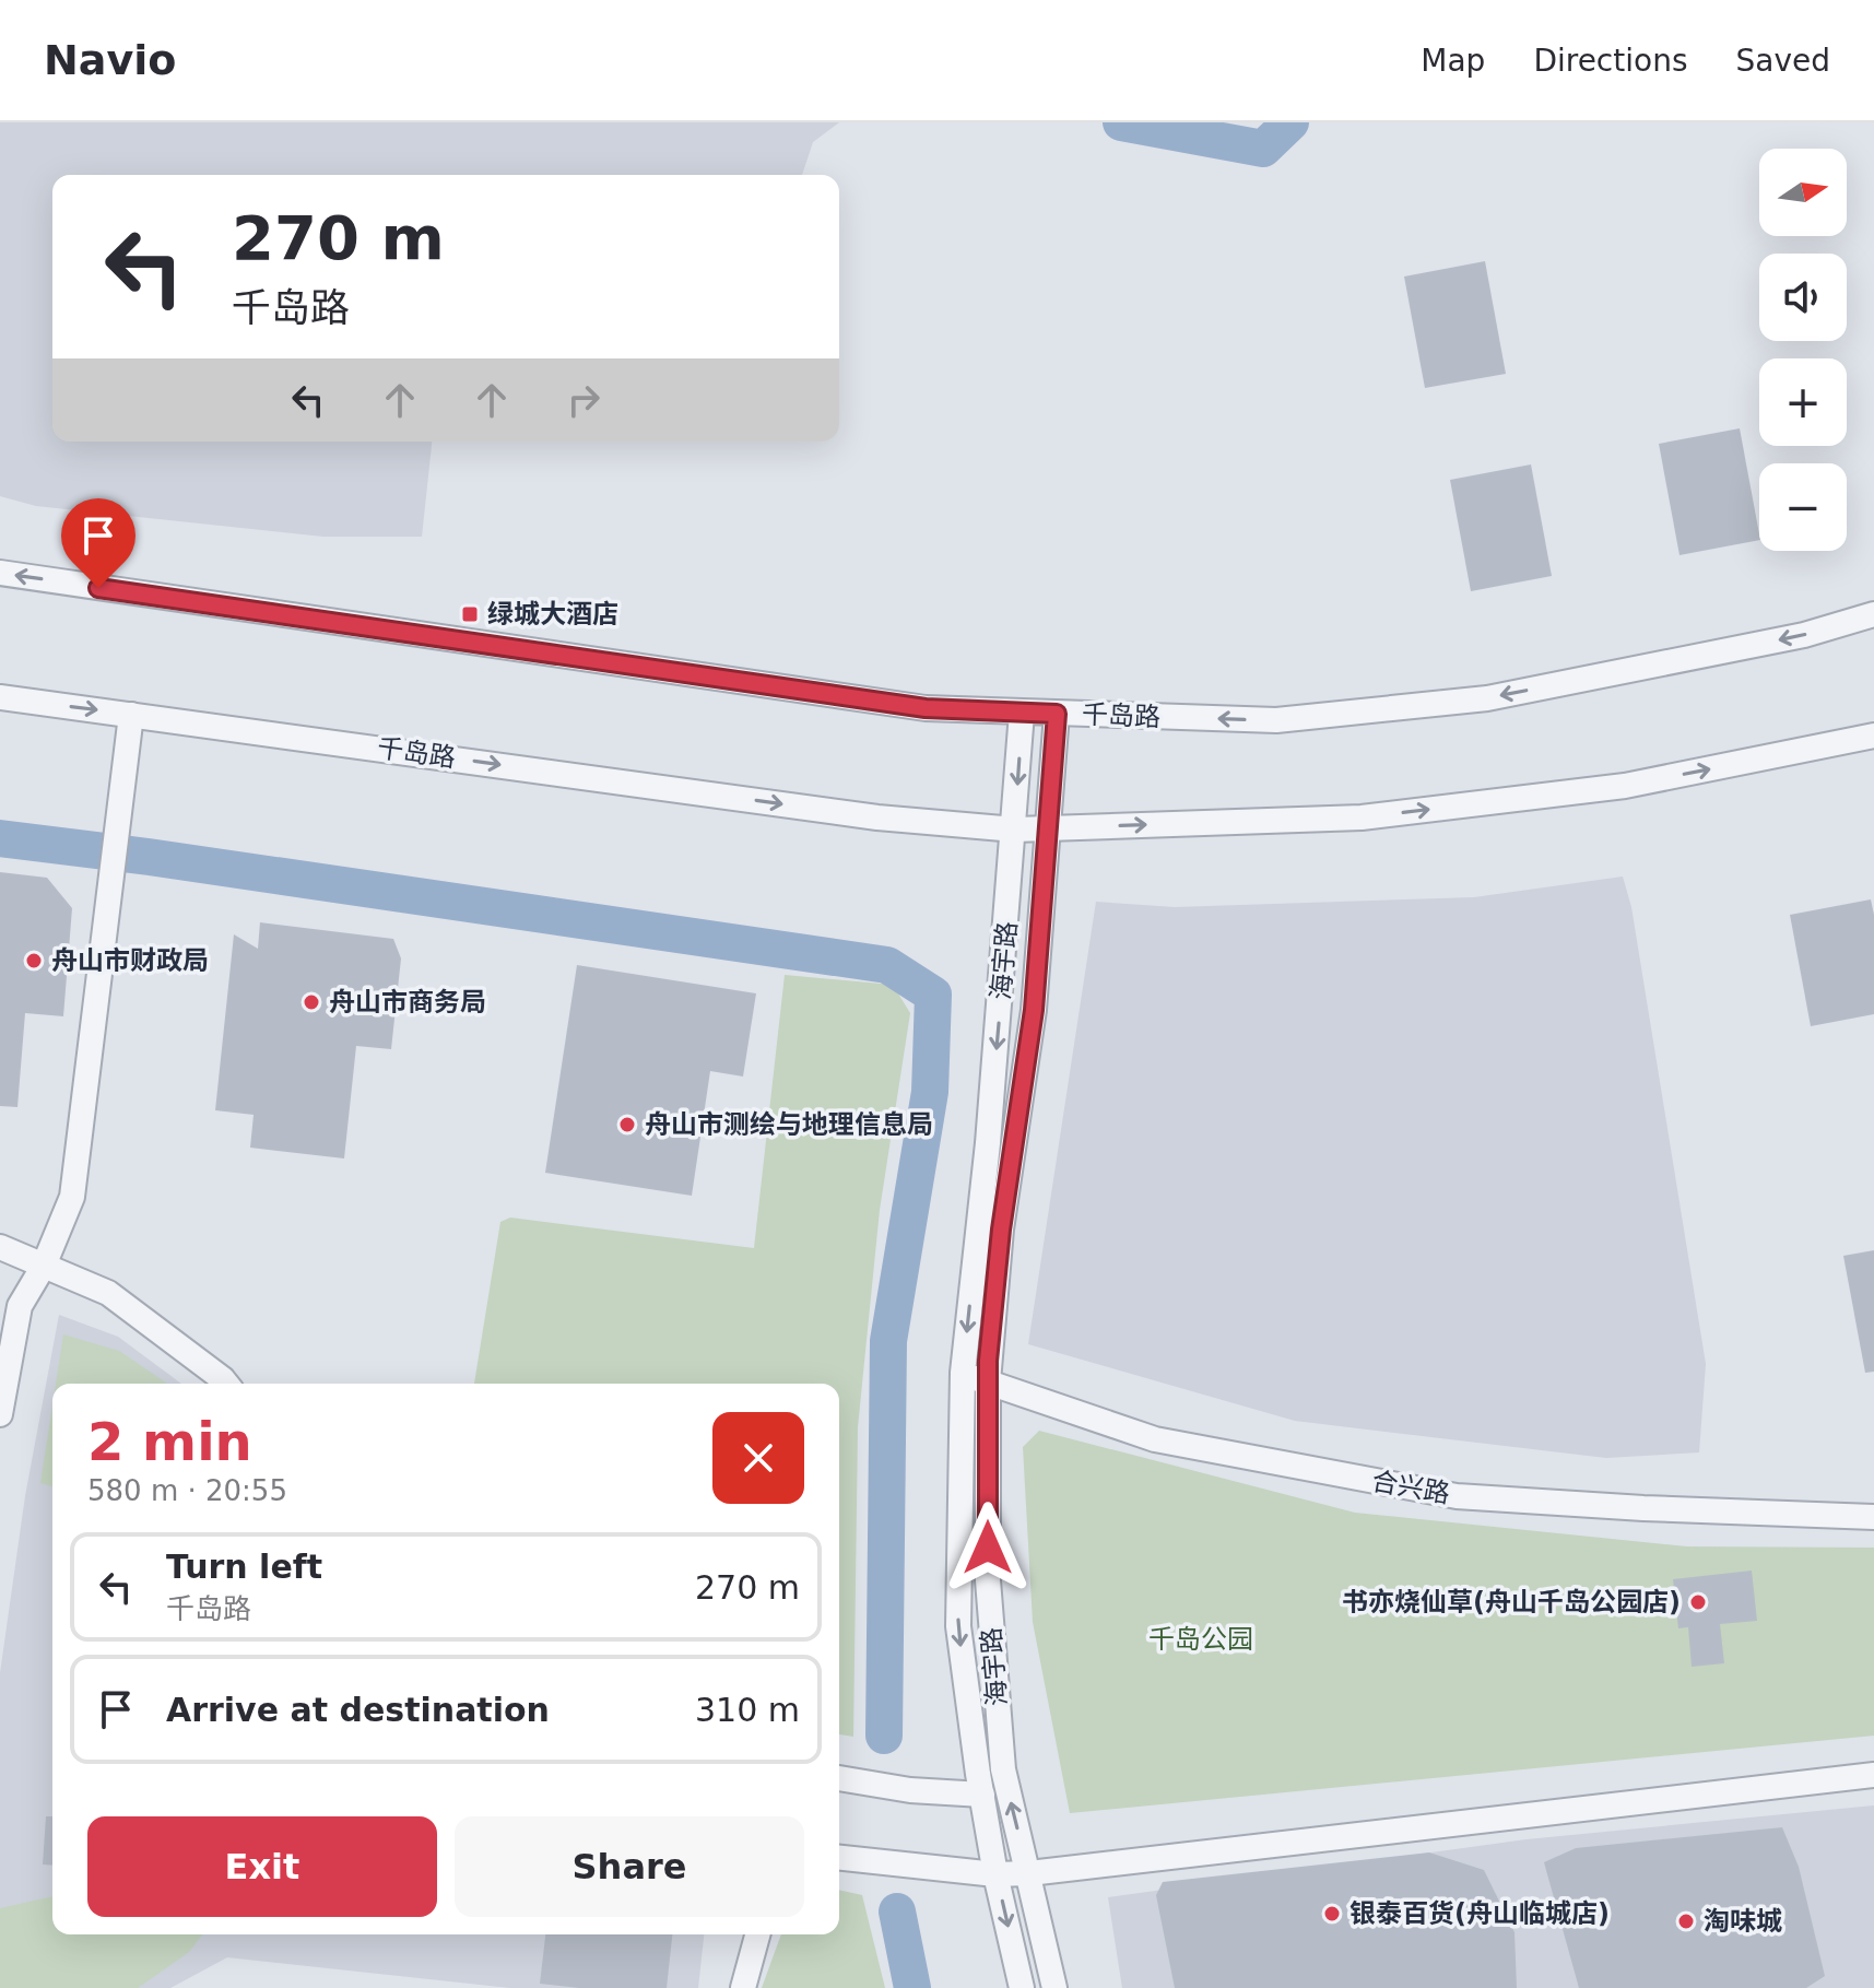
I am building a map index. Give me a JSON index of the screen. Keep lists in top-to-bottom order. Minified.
{"streets":{"street":["千岛路","海宇路","合兴路"]},"crossings":[["千岛路","海宇路"],["海宇路","合兴路"]],"parks":["千岛公园"],"places":{"transit":["绿城大酒店"],"other":["舟山市财政局","舟山市商务局","舟山市测绘与地理信息局","书亦烧仙草(舟山千岛公园店)","银泰百货(舟山临城店)","淘味城"]},"north":"right","page":{"header":"Navio","nav":["Map","Directions","Saved"],"map_buttons":["+","−"],"turn":["270 m","千岛路"],"heading":["2 min","580 m · 20:55"],"list":[{"name":"Turn left","note":"千岛路","value":"270 m"},{"name":"Arrive at destination","value":"310 m"}],"buttons":["Exit","Share"]}}
